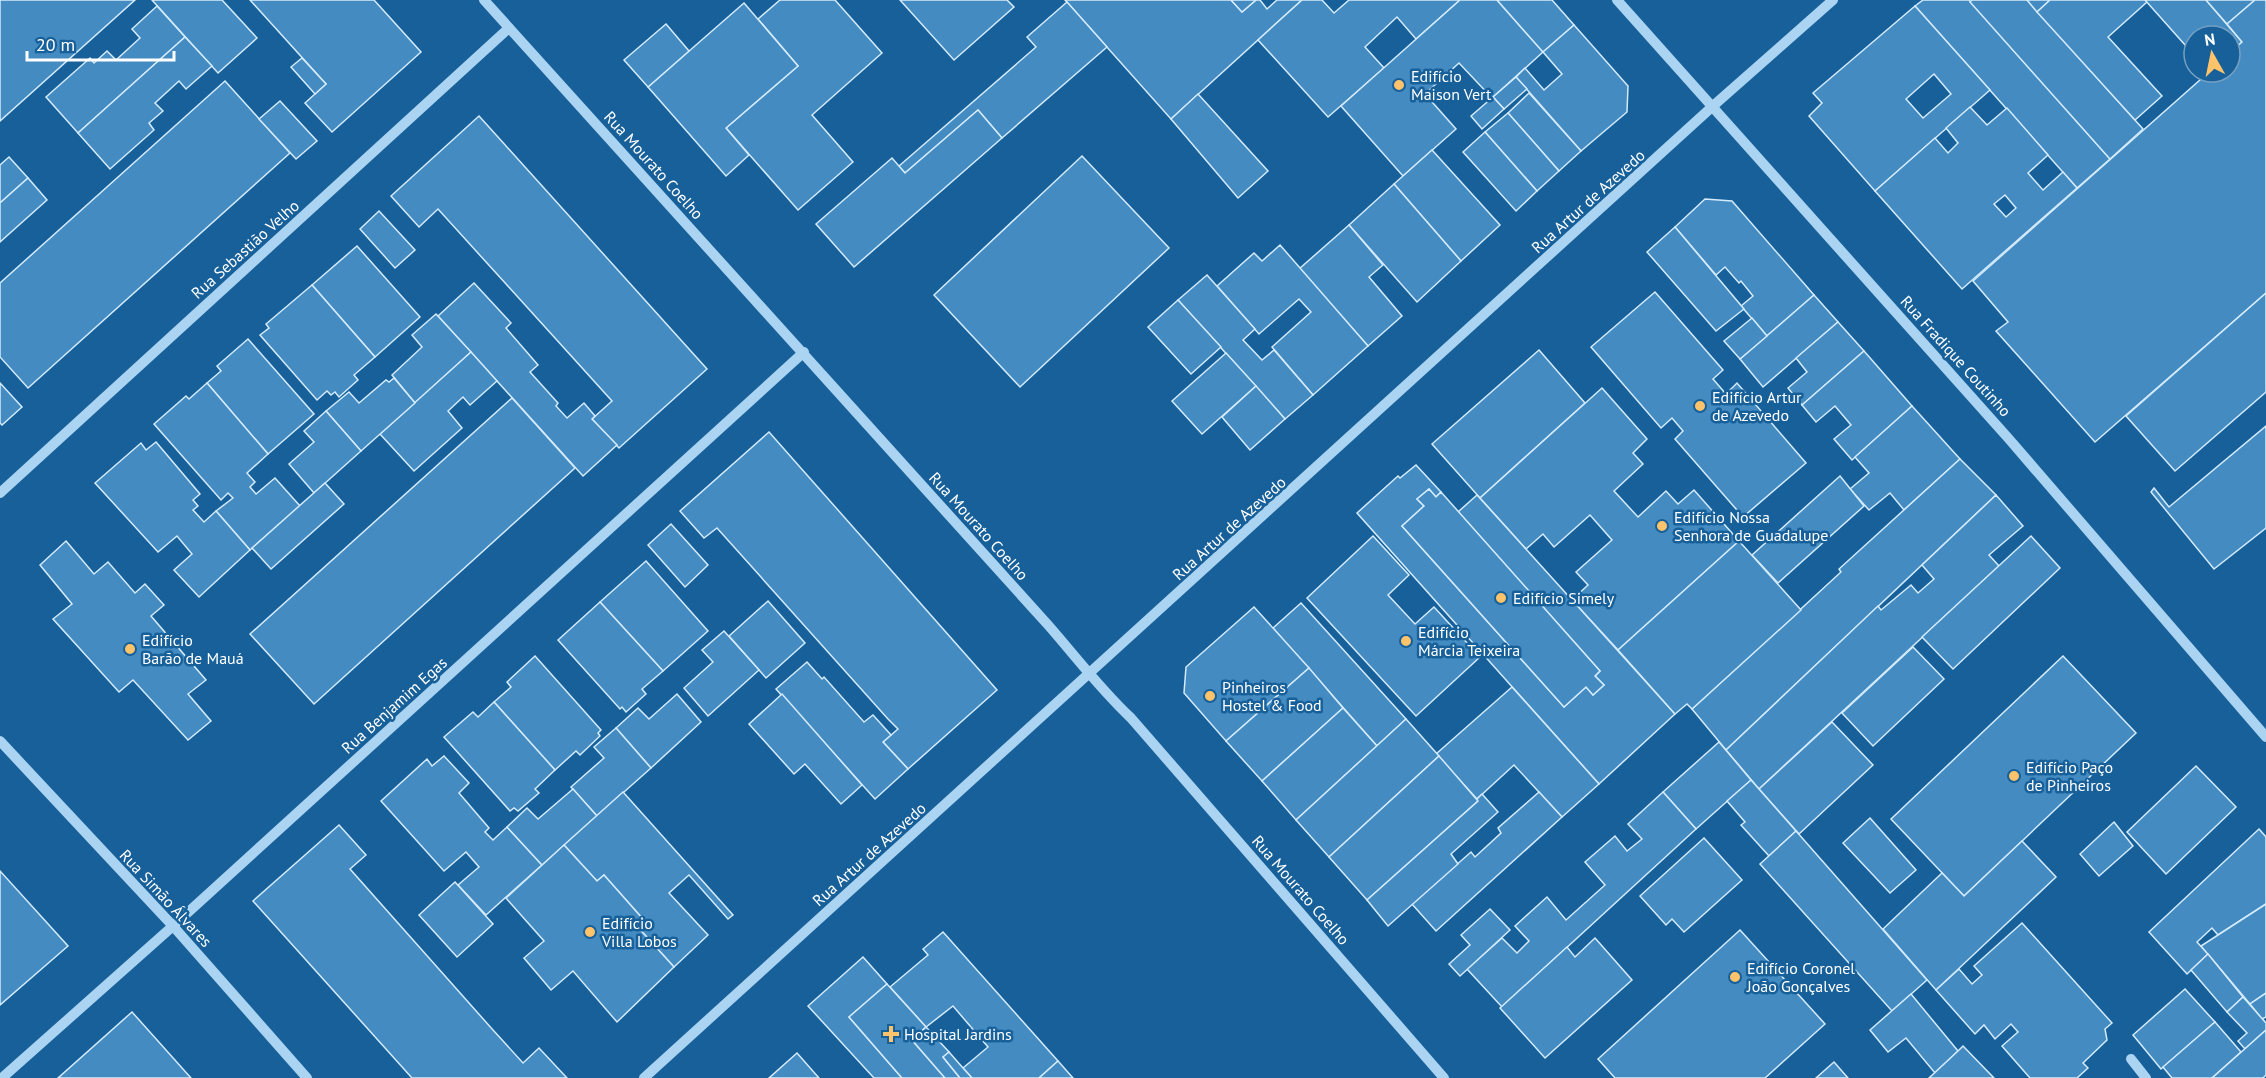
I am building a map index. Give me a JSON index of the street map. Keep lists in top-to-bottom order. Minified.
{"streets":{"street":["Rua Mourato Coelho","Rua Artur de Azevedo","Rua Sebastião Velho","Rua Fradique Coutinho","Rua Benjamim Egas","Rua Simão Álvares"]},"crossings":[["Rua Mourato Coelho","Rua Artur de Azevedo"],["Rua Mourato Coelho","Rua Sebastião Velho"],["Rua Mourato Coelho","Rua Benjamim Egas"],["Rua Artur de Azevedo","Rua Fradique Coutinho"],["Rua Benjamim Egas","Rua Simão Álvares"]],"places":{"other":["Edifício Maison Vert","Edifício Artur de Azevedo","Edifício Nossa Senhora de Guadalupe","Edifício Simely","Edifício Márcia Teixeira","Edifício Barão de Mauá","Pinheiros Hostel & Food","Edifício Paço de Pinheiros","Edifício Villa Lobos","Edifício Coronel João Gonçalves"],"health":["Hospital Jardins"]},"scale_bar":"20 m","north":"top"}
